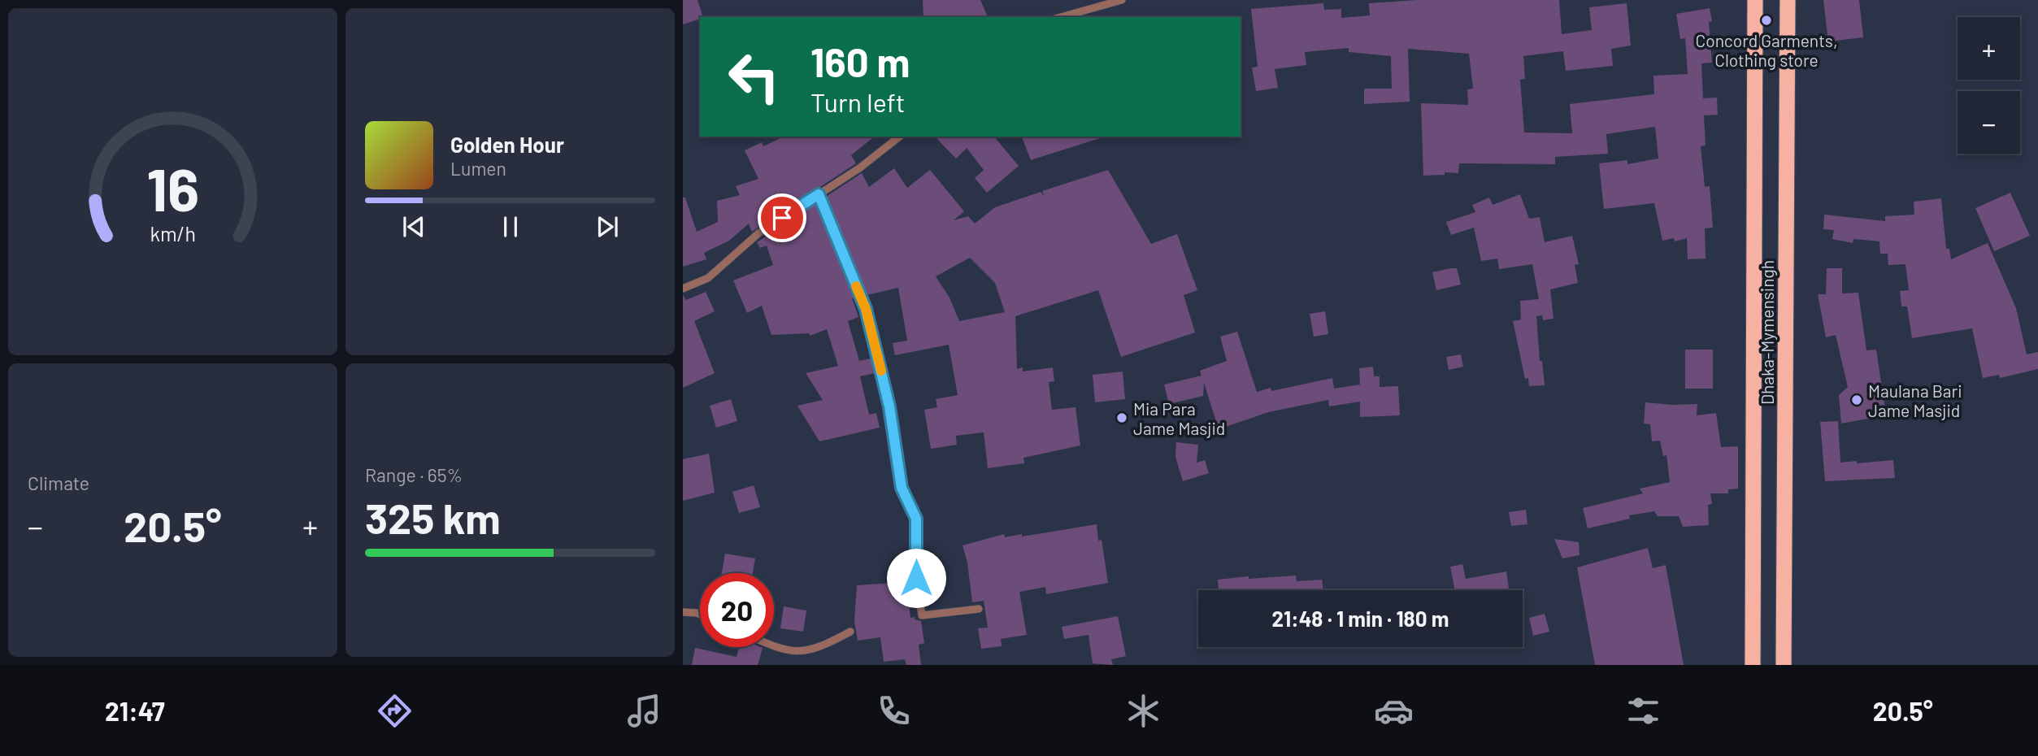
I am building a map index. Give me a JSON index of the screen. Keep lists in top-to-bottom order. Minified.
{"streets":{"highway":["Dhaka-Mymensingh"]},"places":["Concord Garments, Clothing store","Maulana Bari Jame Masjid","Mia Para Jame Masjid"],"page":{"map_buttons":["+","−"],"turn":["160 m","Turn left"],"song":["Golden Hour","Lumen"],"tile":["Climate",["Range · 65%","325 km"]],"heat":["−","20.5°","+"],"limit":"20","trip":"21:48 · 1 min · 180 m","tabs":["21:47","20.5°"],"gauge":["16","km/h"]}}
